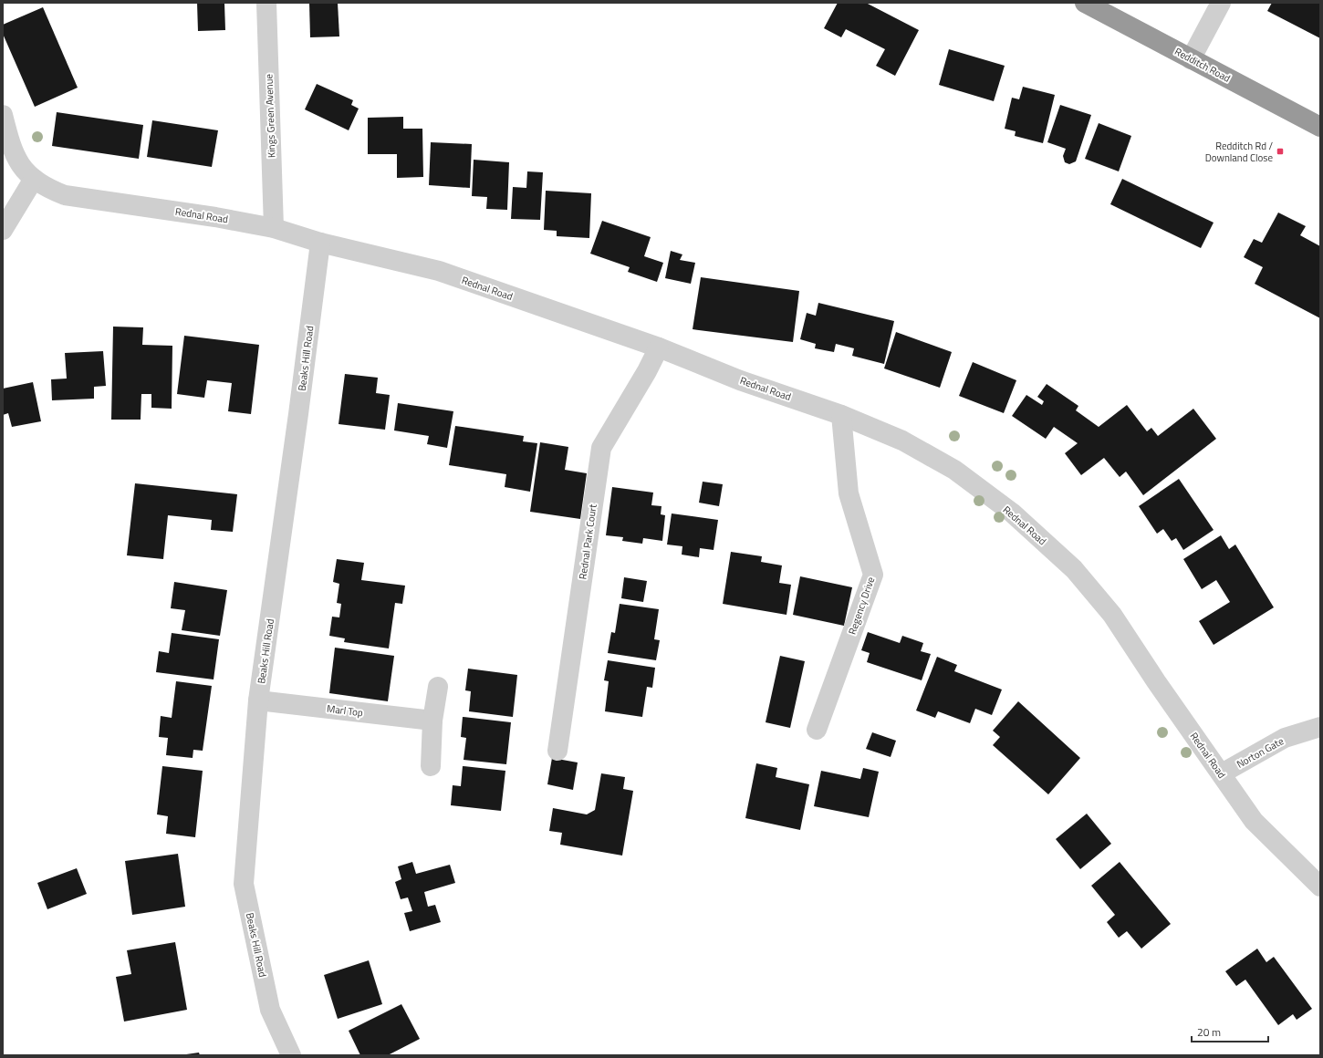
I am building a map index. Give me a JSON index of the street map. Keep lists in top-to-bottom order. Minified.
{"streets":{"highway":["Redditch Road"],"street":["Kings Green Avenue","Rednal Road","Beaks Hill Road","Rednal Park Court","Regency Drive","Marl Top","Norton Gate"]},"crossings":[["Kings Green Avenue","Rednal Road"],["Rednal Road","Beaks Hill Road"],["Rednal Road","Rednal Park Court"],["Rednal Road","Regency Drive"],["Rednal Road","Norton Gate"],["Beaks Hill Road","Marl Top"]],"places":{"transit":["Redditch Rd / Downland Close"]},"scale_bar":"20 m"}
